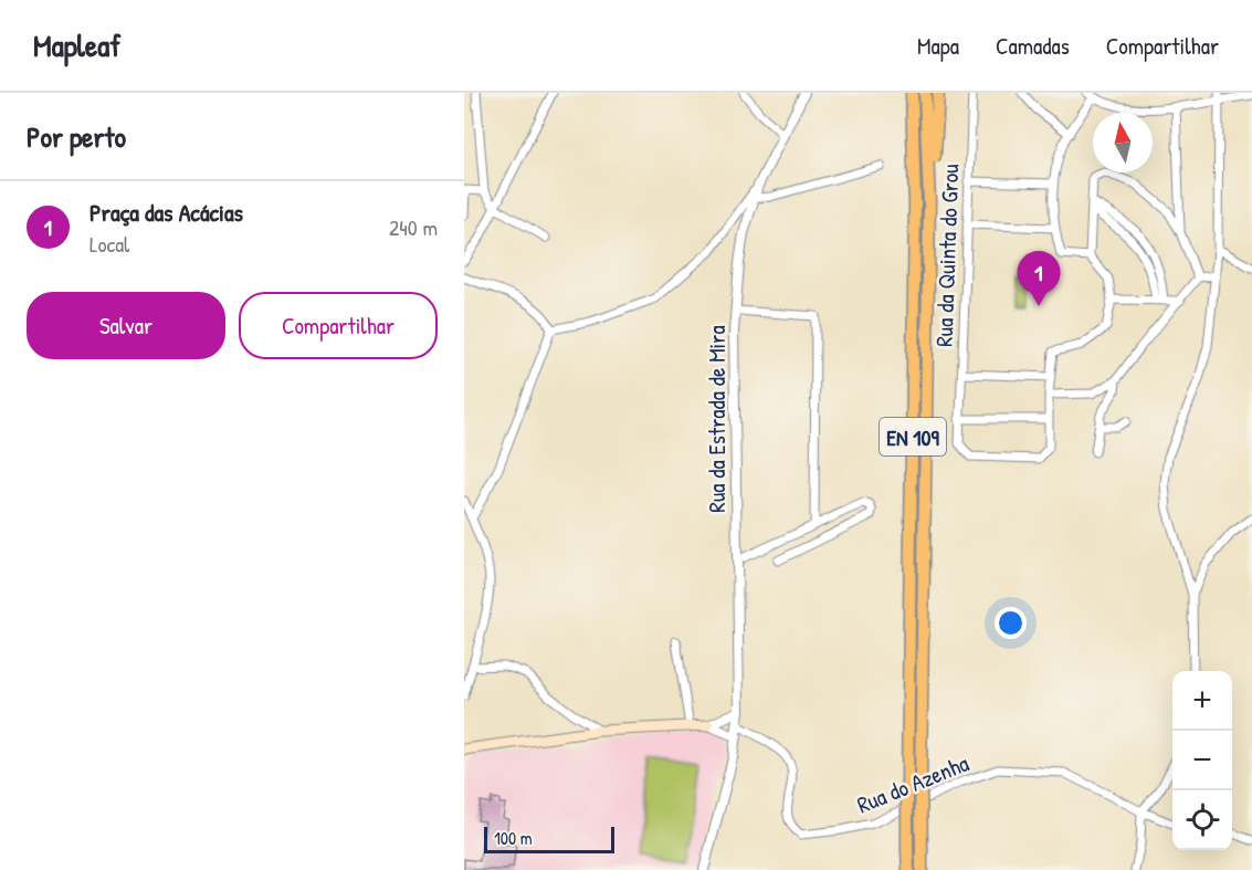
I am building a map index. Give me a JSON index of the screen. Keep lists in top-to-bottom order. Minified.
{"streets":{"main road":["EN 109"],"street":["Rua da Quinta do Grou","Rua da Estrada de Mira","Rua do Azenha"]},"crossings":[["Rua da Estrada de Mira","Rua do Azenha"]],"scale_bar":"100 m","north":"top","page":{"header":"Mapleaf","nav":["Mapa","Camadas","Compartilhar"],"heading":"Por perto","list":[{"mark":"1","name":"Praça das Acácias","note":"Local","value":"240 m"}],"pins":"1","buttons":["Salvar","Compartilhar"],"map_buttons":["+","−"],"scale":"100 m"}}
